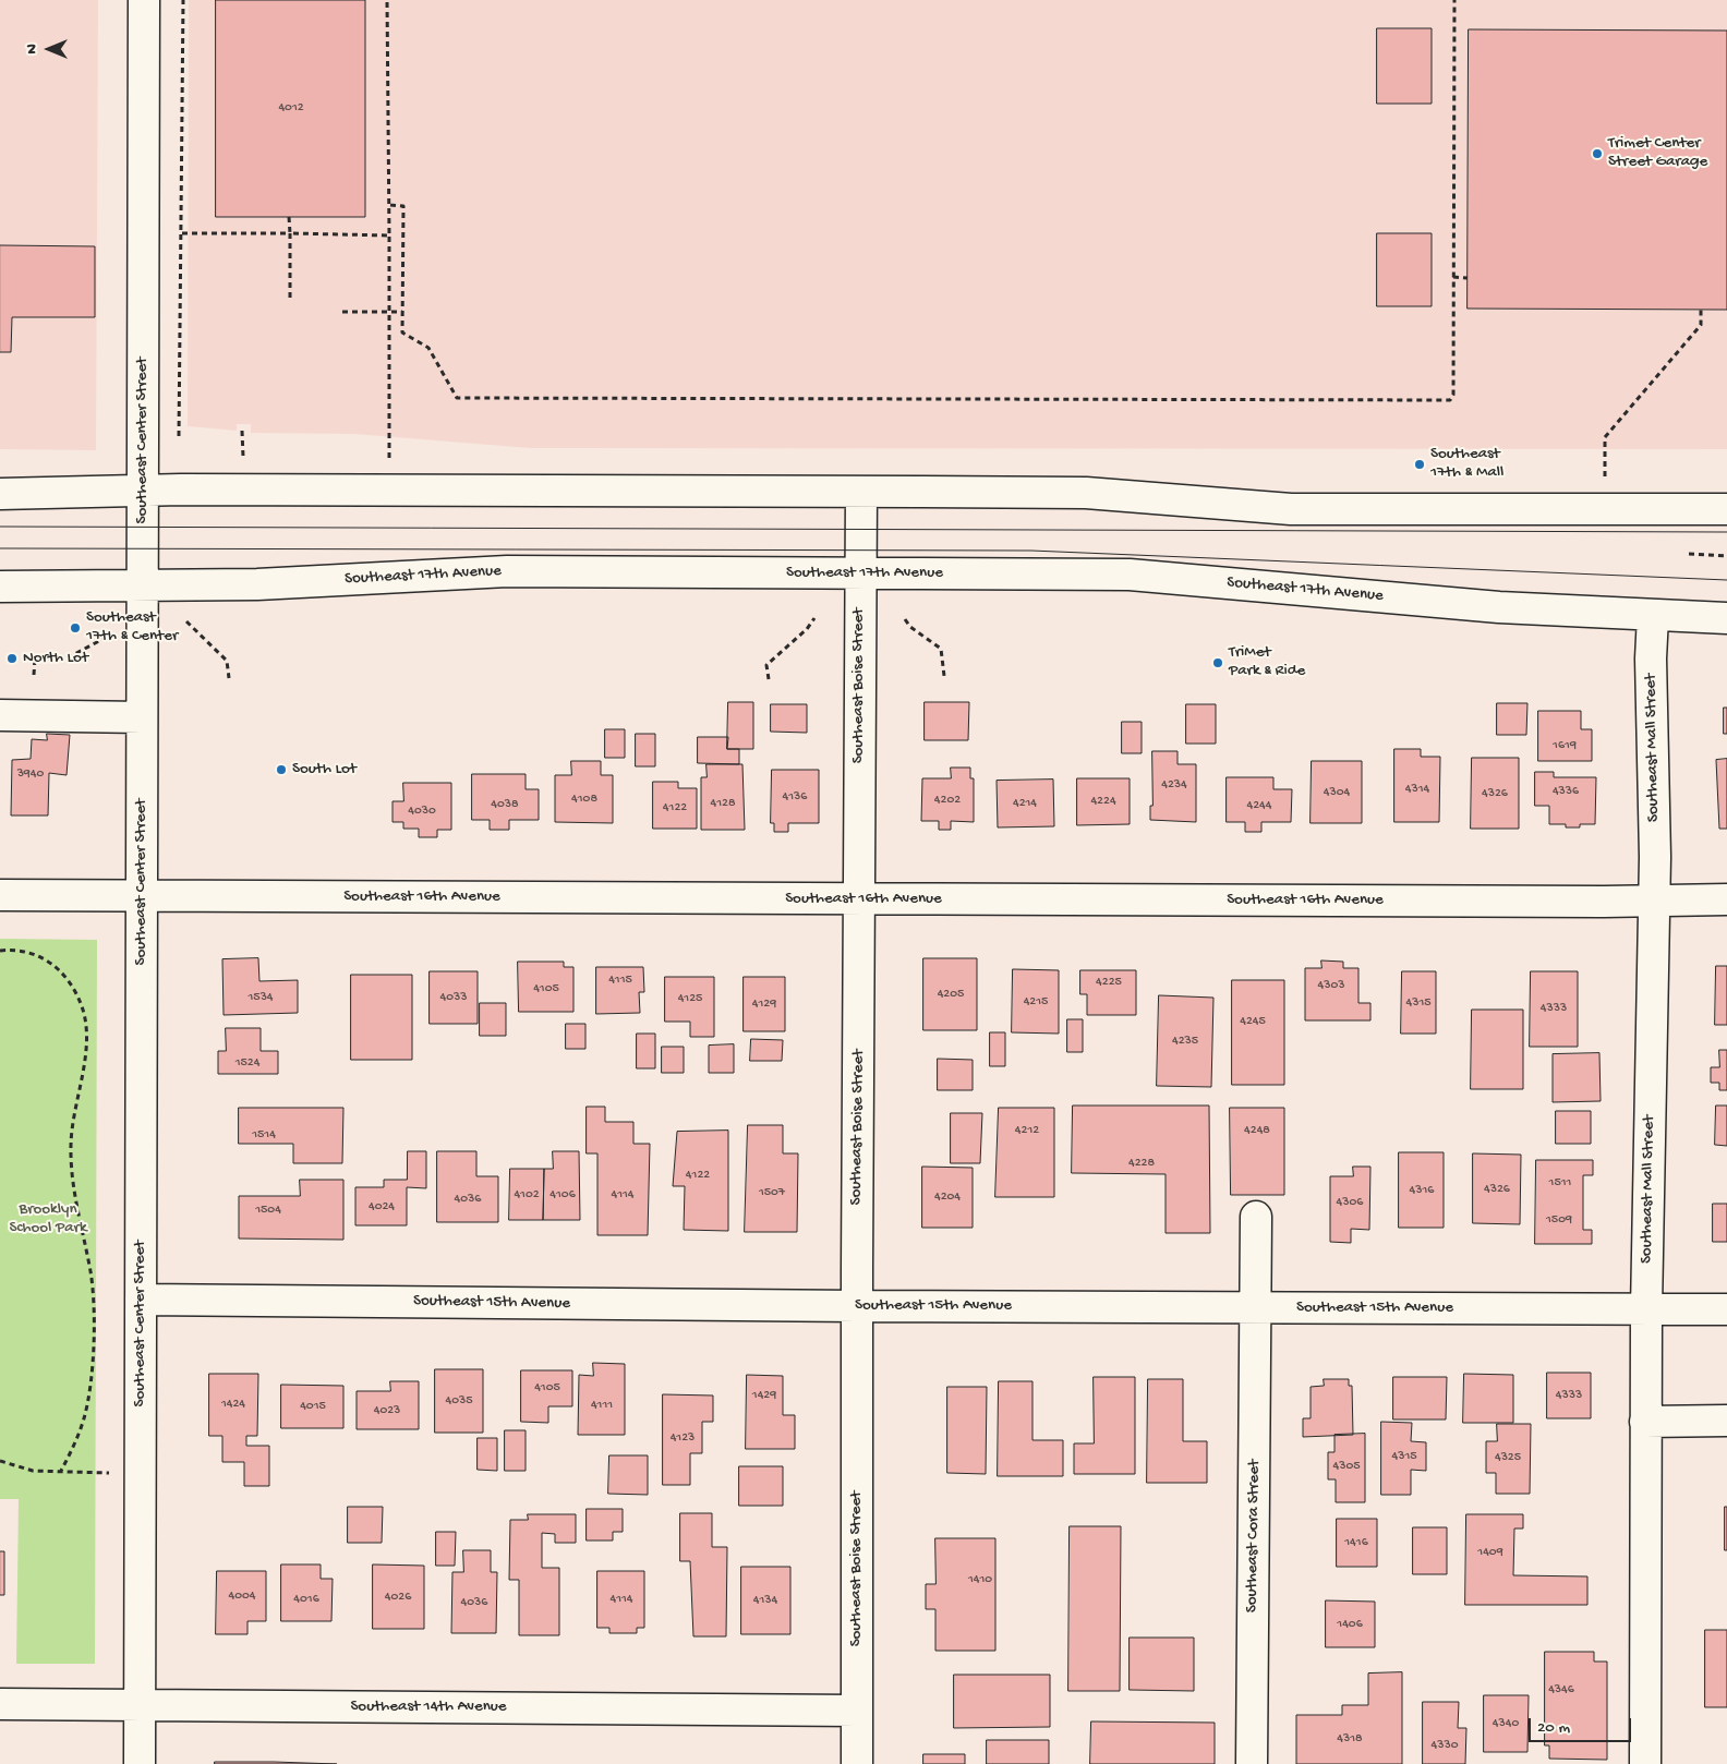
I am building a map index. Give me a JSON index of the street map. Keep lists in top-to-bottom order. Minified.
{"streets":{"street":["Southeast Center Street","Southeast 17th Avenue","Southeast Boise Street","Southeast Mall Street","Southeast 16th Avenue","Southeast 15th Avenue","Southeast Cora Street","Southeast 14th Avenue"]},"crossings":[["Southeast Center Street","Southeast 17th Avenue"],["Southeast Center Street","Southeast 16th Avenue"],["Southeast Center Street","Southeast 15th Avenue"],["Southeast Center Street","Southeast 14th Avenue"],["Southeast 17th Avenue","Southeast Boise Street"],["Southeast 17th Avenue","Southeast Mall Street"],["Southeast Boise Street","Southeast 16th Avenue"],["Southeast Boise Street","Southeast 15th Avenue"],["Southeast Boise Street","Southeast 14th Avenue"],["Southeast Mall Street","Southeast 16th Avenue"],["Southeast Mall Street","Southeast 15th Avenue"],["Southeast 15th Avenue","Southeast Cora Street"]],"parks":["Brooklyn School Park"],"places":["Trimet Center Street Garage","Southeast 17th & Mall","Southeast 17th & Center","North Lot","TriMet Park & Ride","South Lot"],"house_numbers":["4012","1619","3940","4234","4314","4336","4304","4326","4136","4108","4202","4224","4128","4214","4038","4244","4122","4030","4115","4225","4303","4105","4205","1534","4033","4125","4215","4315","4129","4333","4245","4235","1524","4212","4248","1514","4228","4122","1511","4326","4316","1507","4102","4106","4114","4204","4036","4306","4024","1504","1509","4105","1429","4333","4035","1424","4111","4015","4023","4123","4315","4325","4305","1416","1409","1410","4004","4026","4016","4114","4134","4036","1406","4346","4340","4318","4330"],"scale_bar":"20 m","north":"left"}
